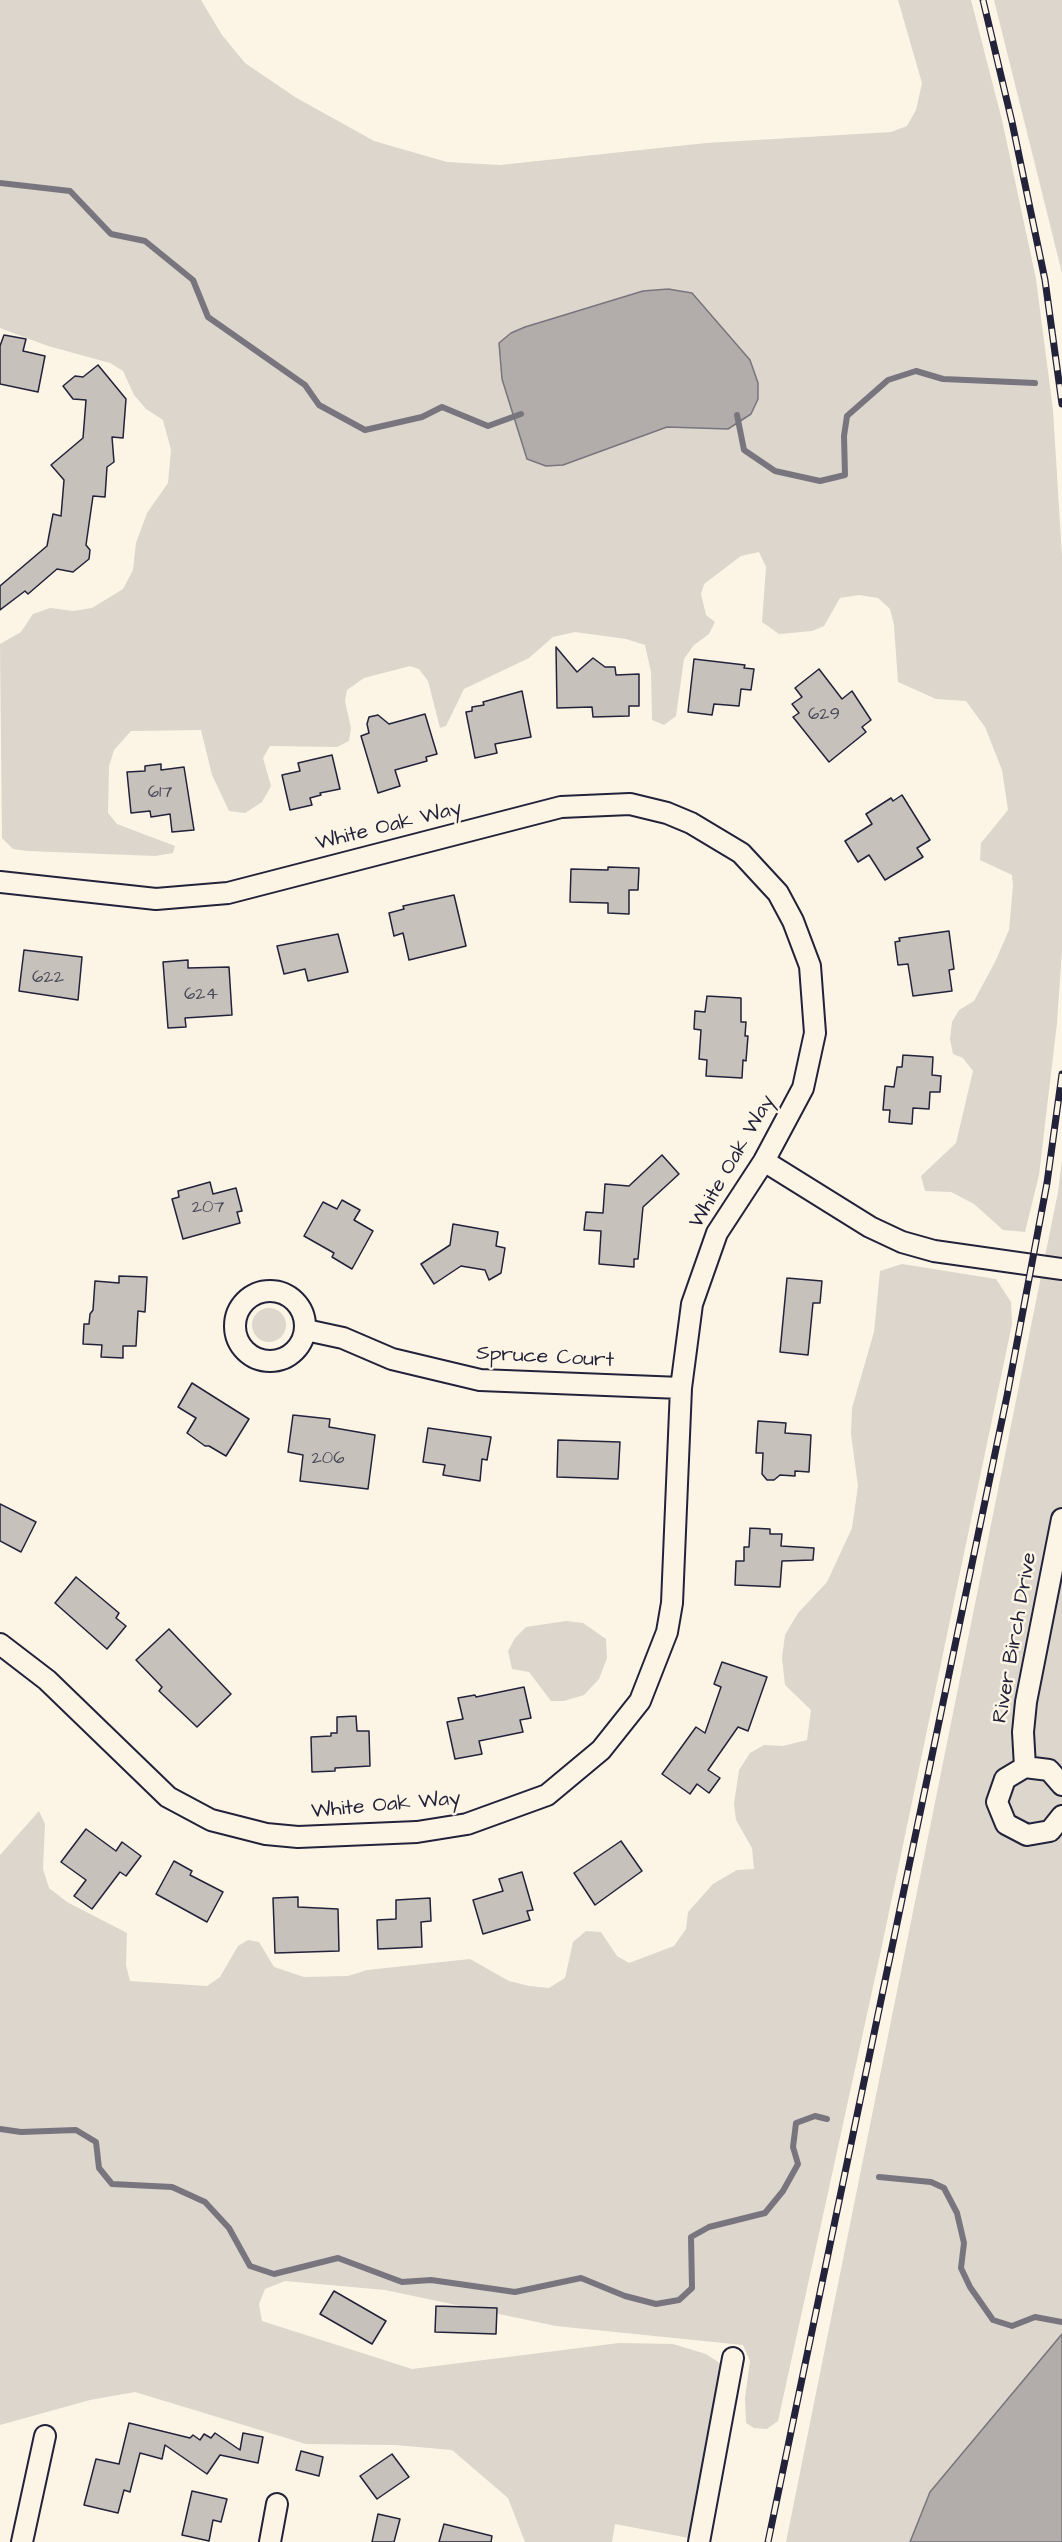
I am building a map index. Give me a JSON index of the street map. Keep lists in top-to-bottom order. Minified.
{"streets":{"street":["White Oak Way","Spruce Court","River Birch Drive"]},"crossings":[["White Oak Way","Spruce Court"]],"house_numbers":["629","617","622","624","207","206"]}
